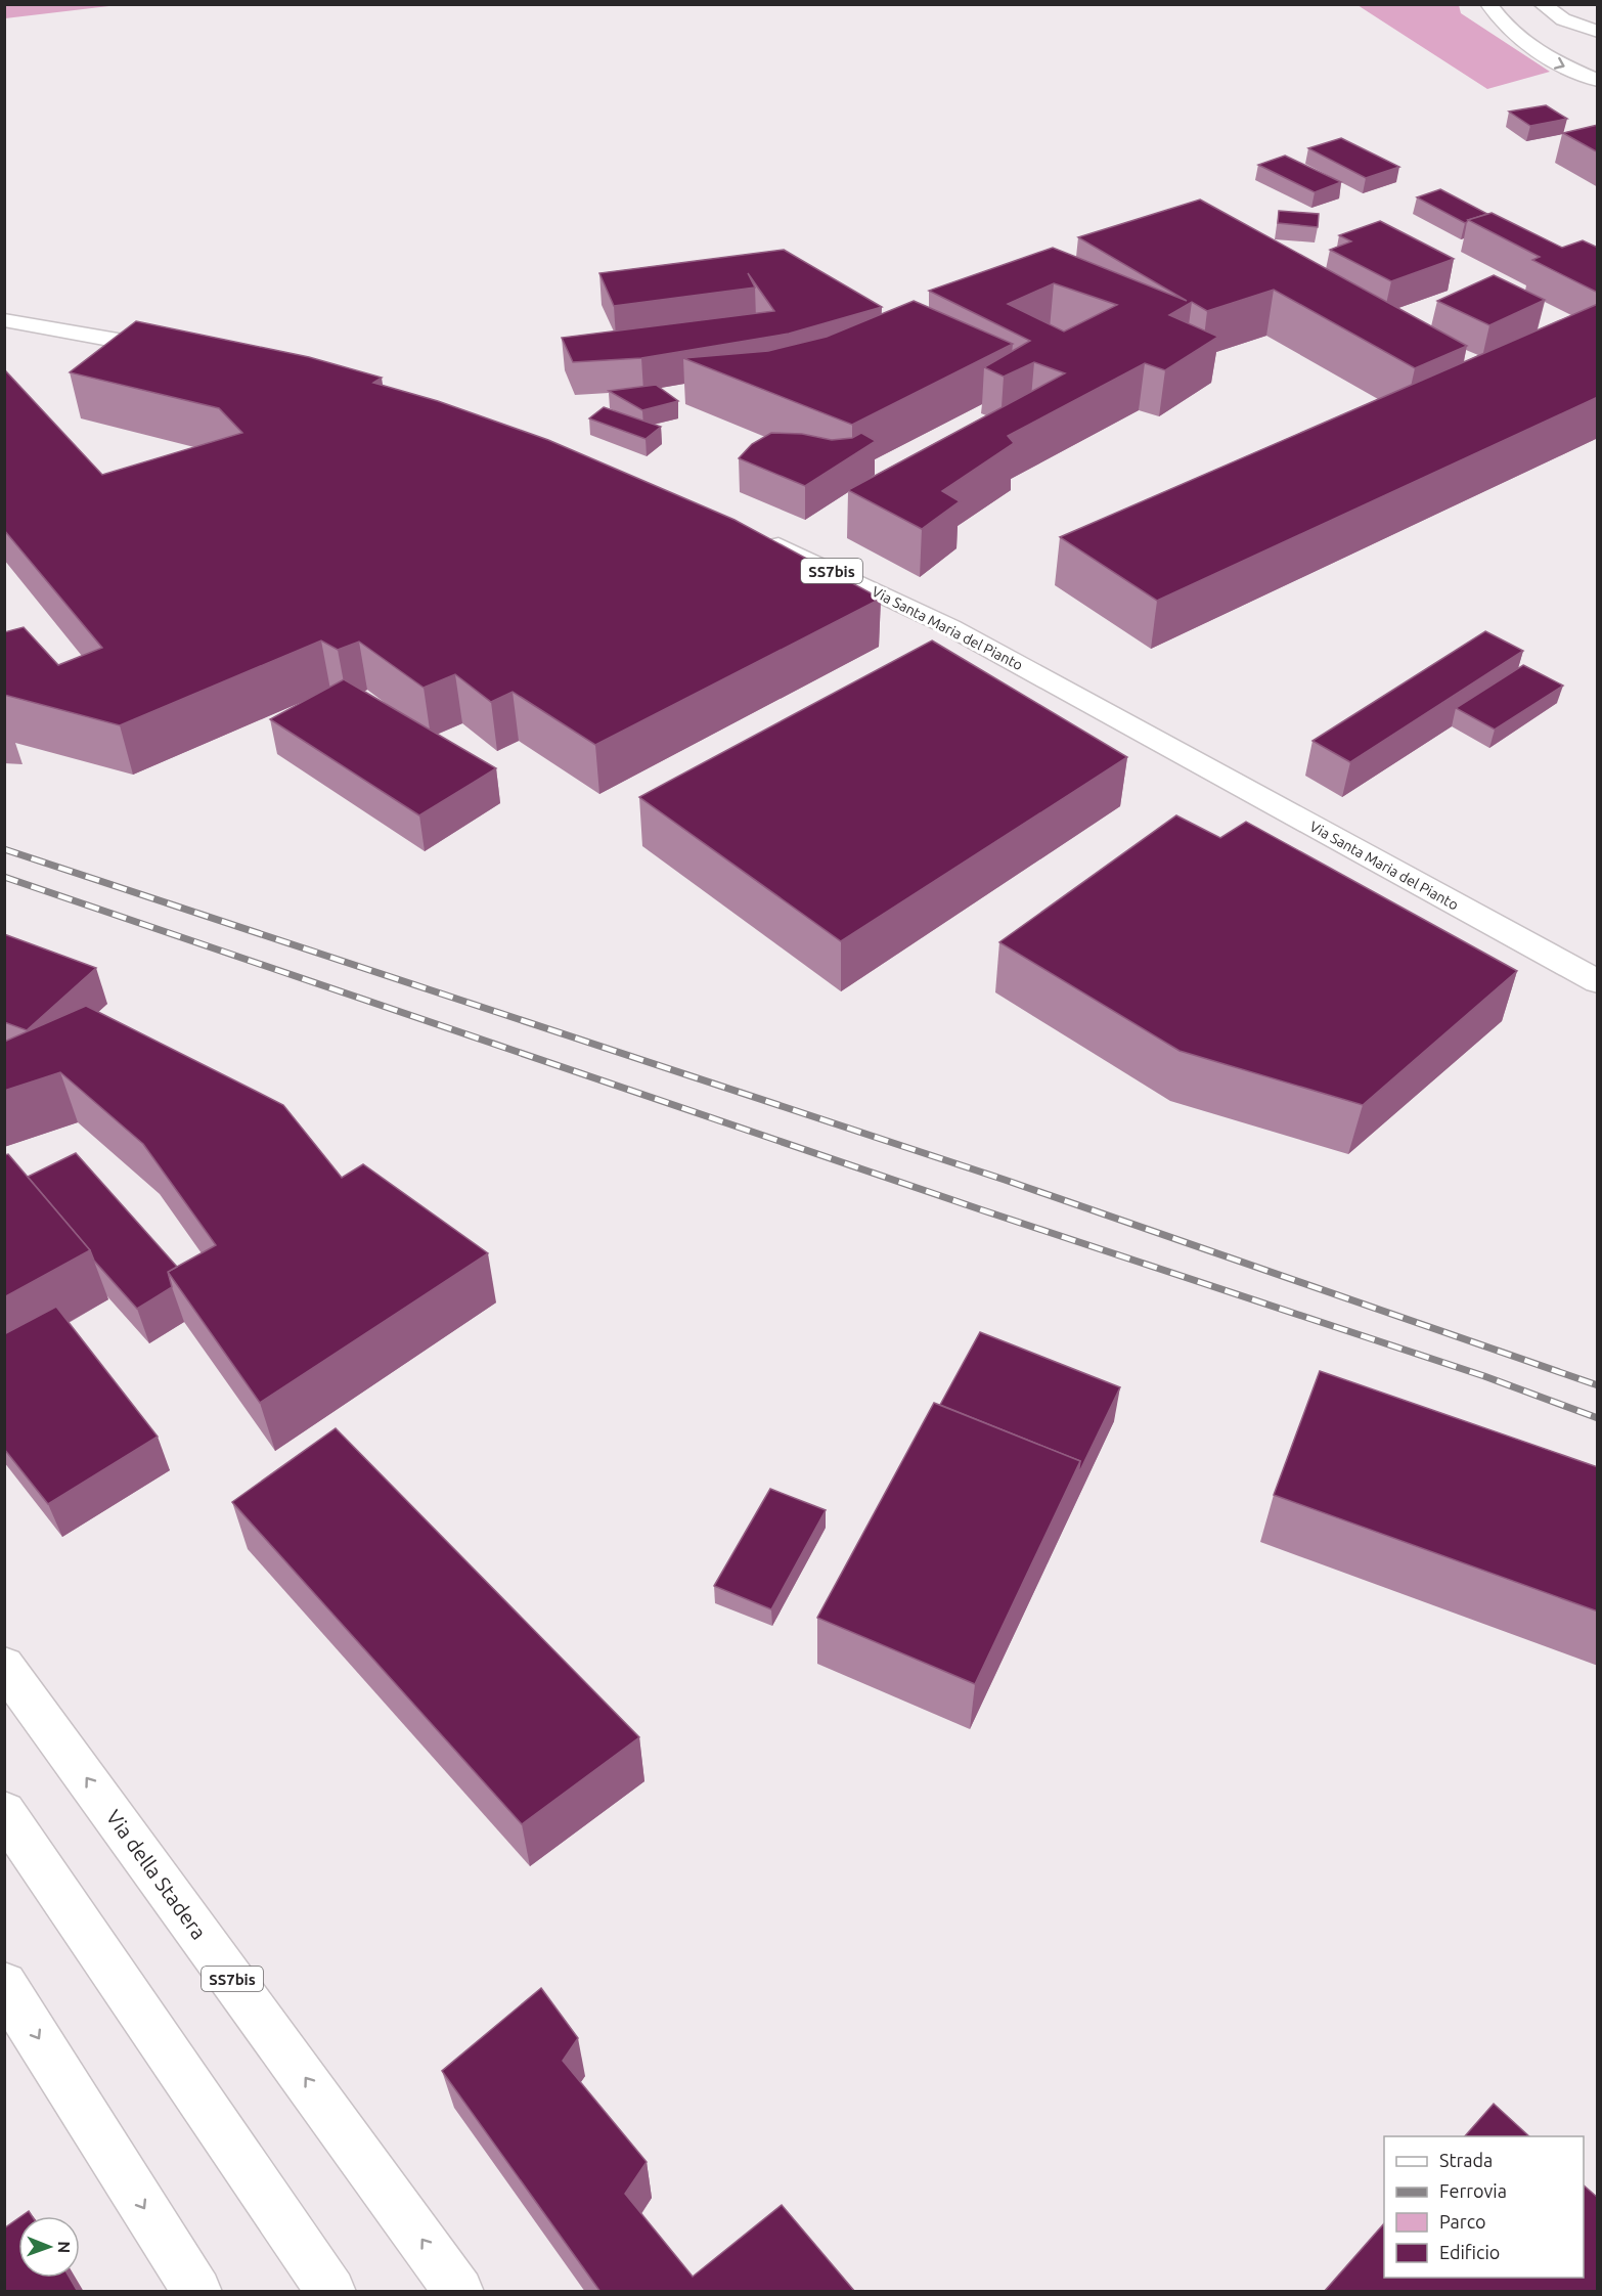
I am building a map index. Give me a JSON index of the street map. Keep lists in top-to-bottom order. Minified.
{"streets":{"main road":["SS7bis","Via Santa Maria del Pianto","Via della Stadera"]},"legend":["Strada","Ferrovia","Parco","Edificio"],"north":"right"}
